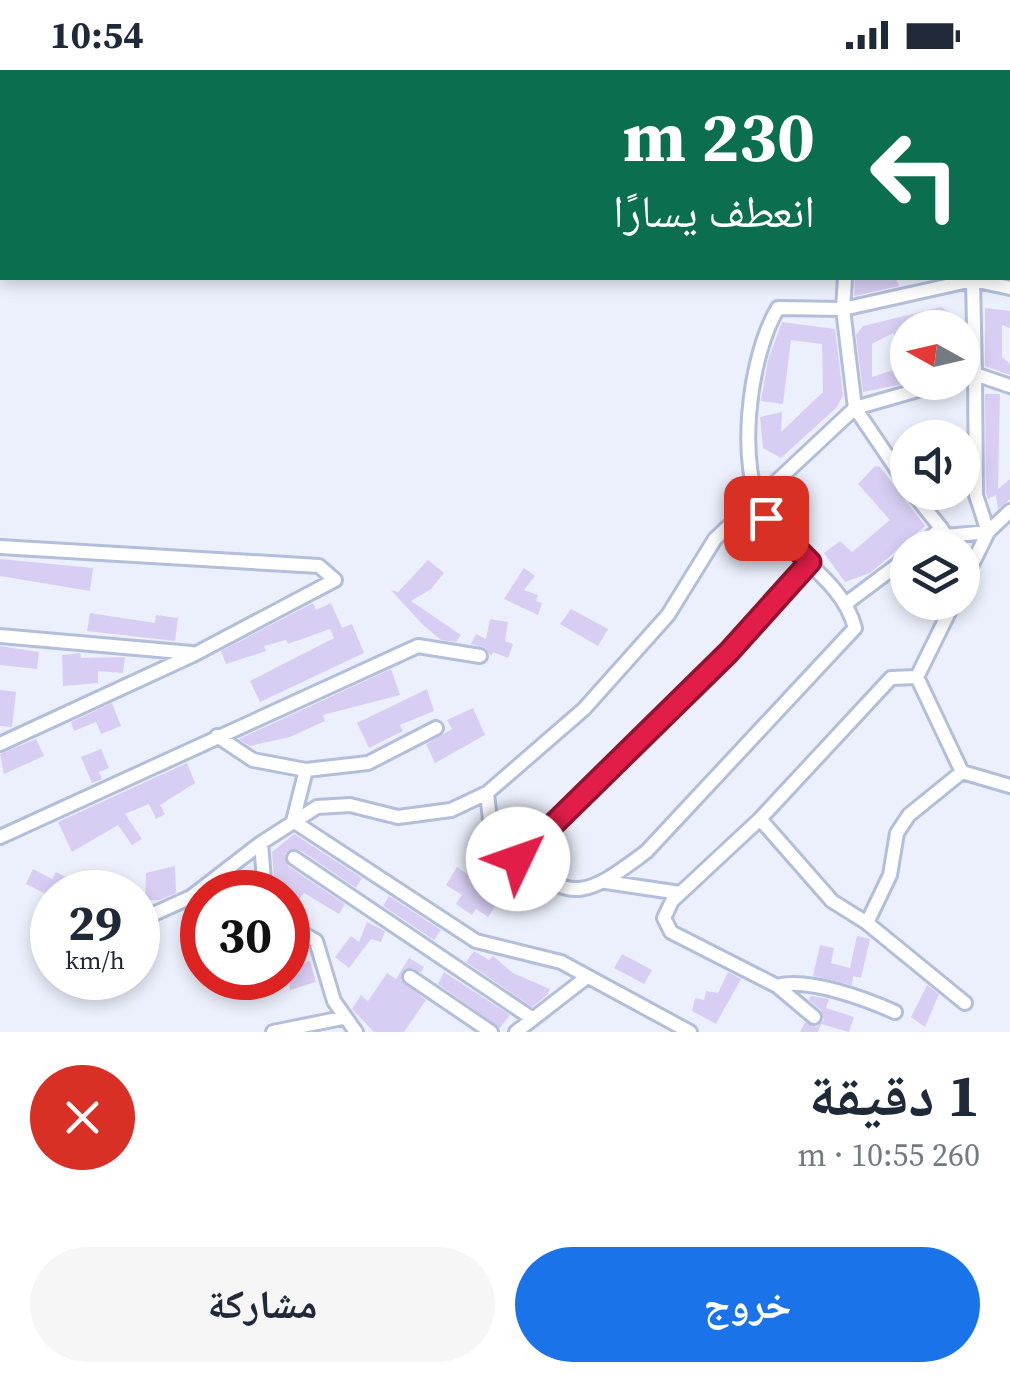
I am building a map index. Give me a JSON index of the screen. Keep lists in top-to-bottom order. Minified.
{"north":"left","page":{"status":"10:54","turn":["230 m","انعطف يسارًا"],"speed":"29 km/h","limit":"30","heading":["1 دقيقة","260 m · 10:55"],"buttons":["خروج","مشاركة"]}}
